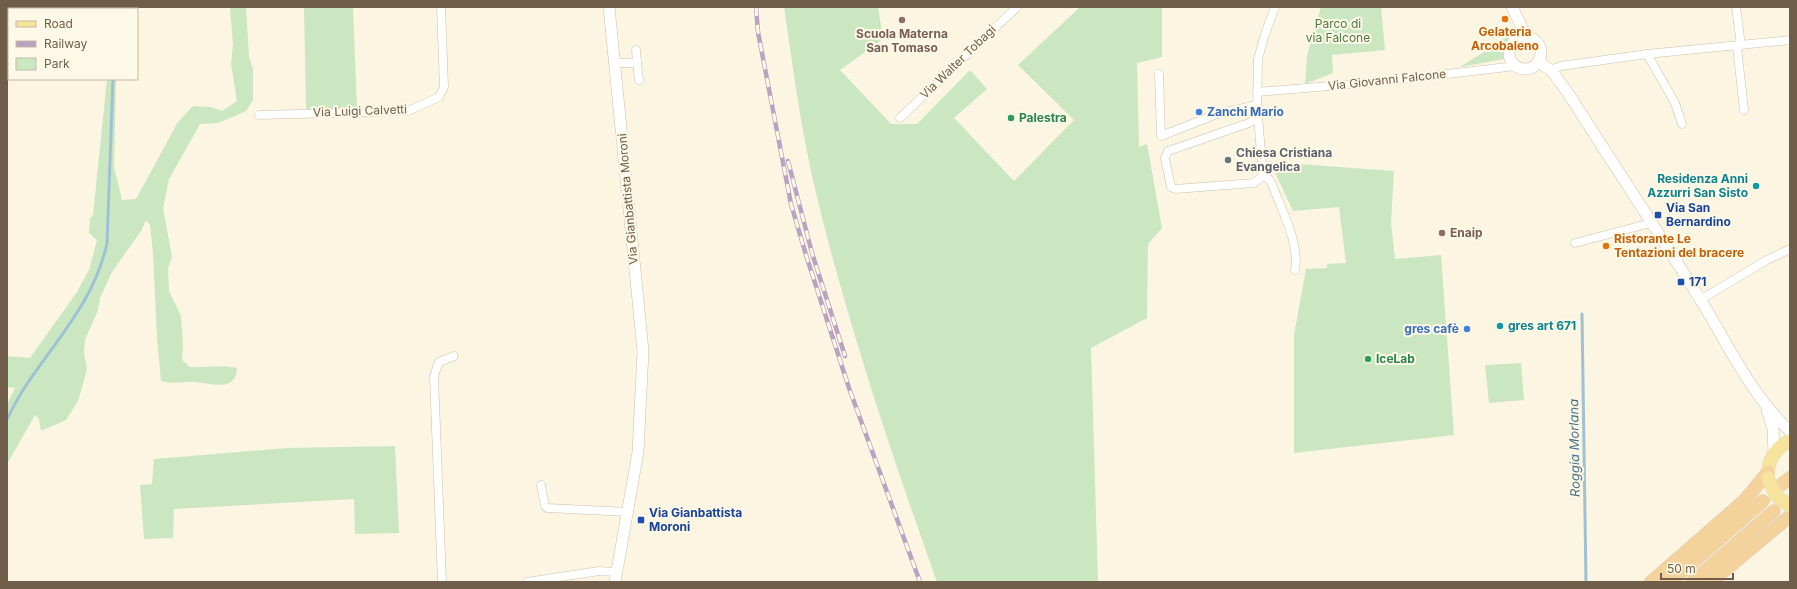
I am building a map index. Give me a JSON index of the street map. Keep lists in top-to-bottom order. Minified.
{"streets":{"main road":["Via Gianbattista Moroni"],"street":["Via Walter Tobagi","Via Giovanni Falcone","Via Luigi Calvetti"]},"water":["Roggia Morlana"],"parks":["Parco di via Falcone"],"places":{"other":["Gelateria Arcobaleno","Scuola Materna San Tomaso","Zanchi Mario","Palestra","Chiesa Cristiana Evangelica","Residenza Anni Azzurri San Sisto","Enaip","Ristorante Le Tentazioni del bracere","gres art 671","gres cafè","IceLab"],"transit":["Via San Bernardino","171","Via Gianbattista Moroni"]},"legend":["Road","Railway","Park"],"scale_bar":"50 m"}
